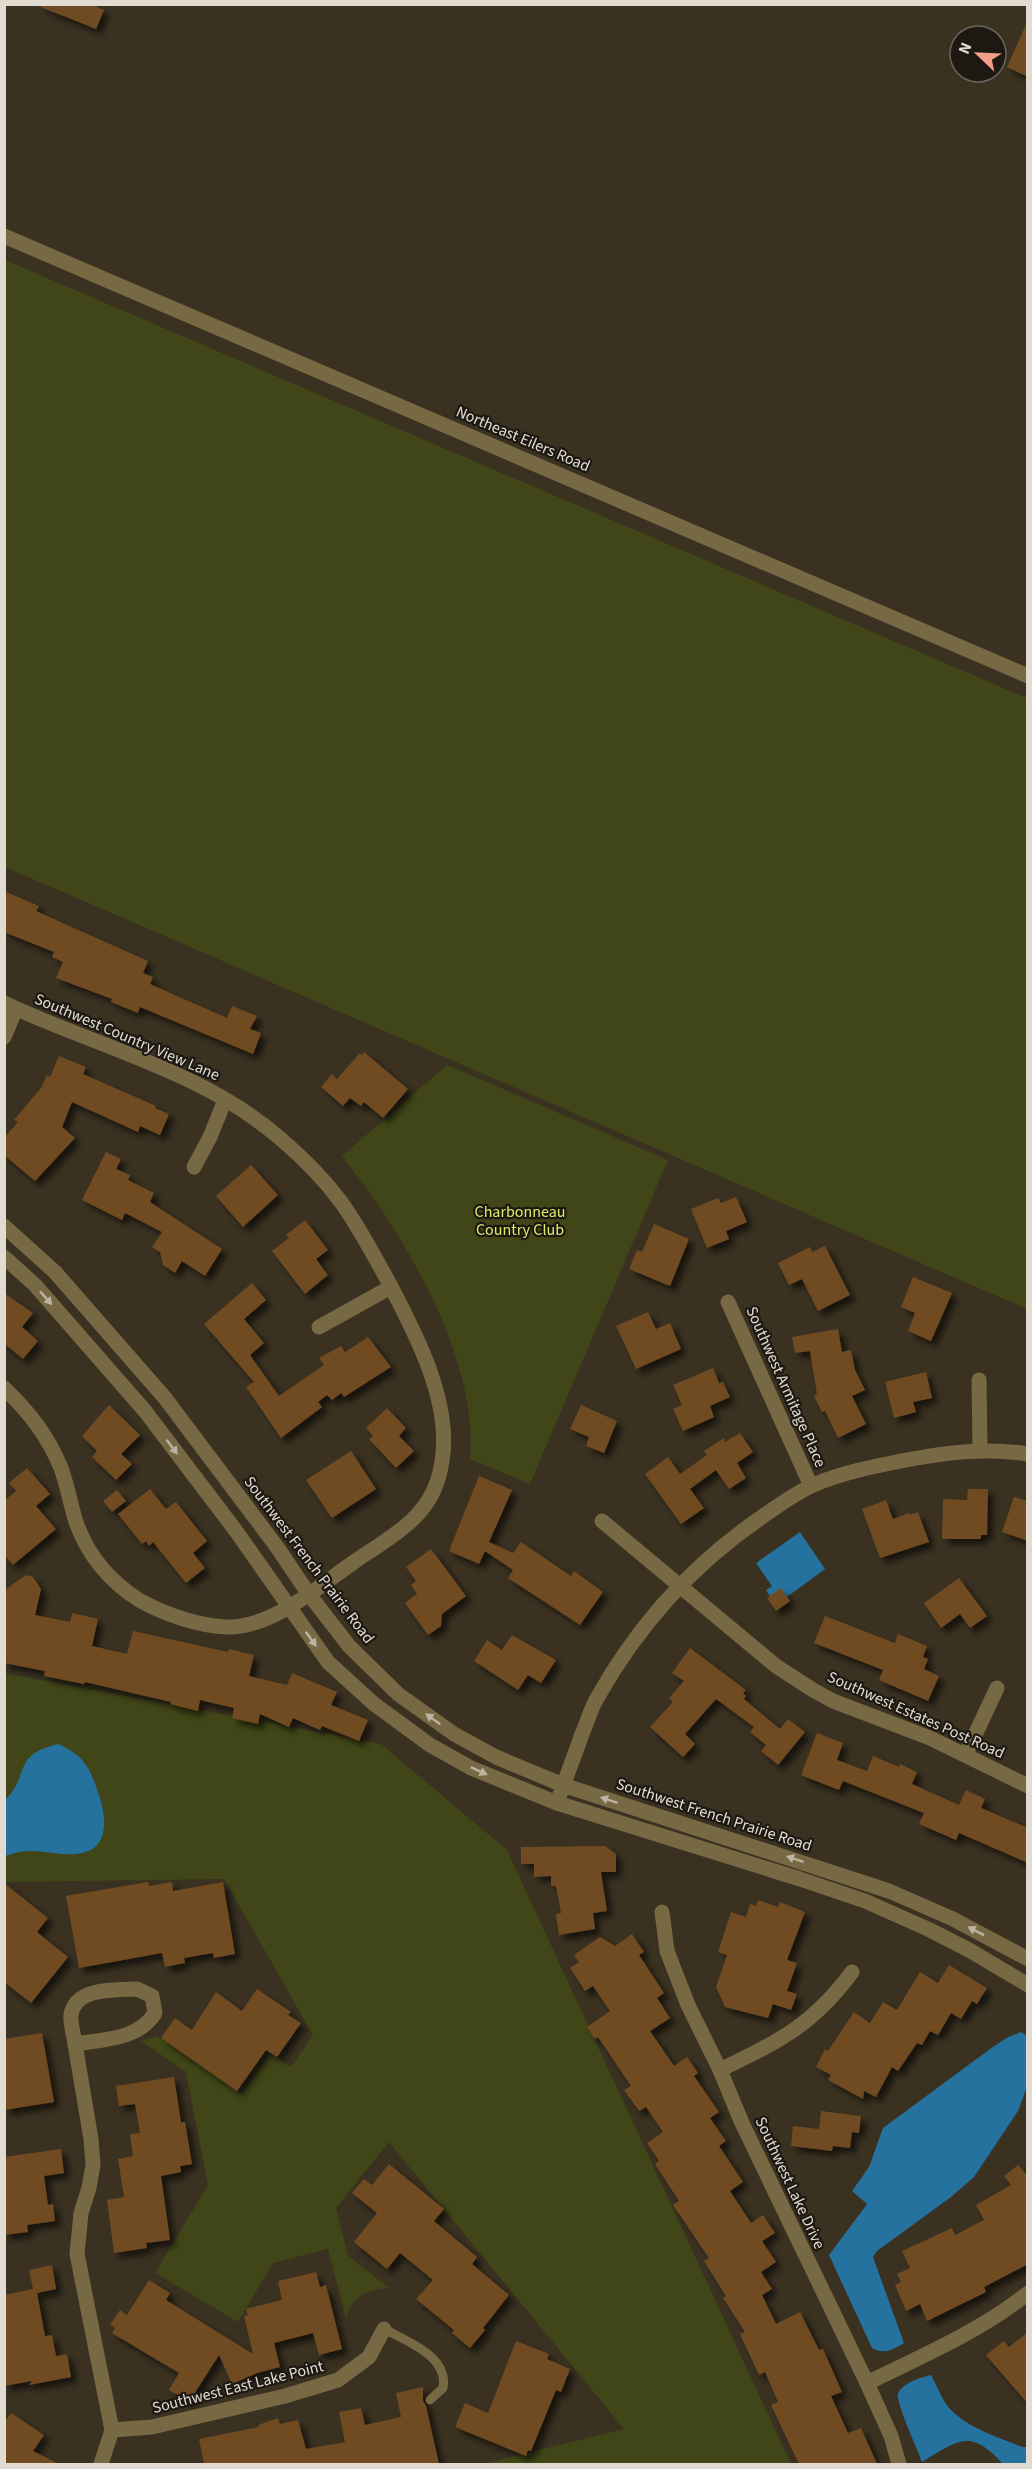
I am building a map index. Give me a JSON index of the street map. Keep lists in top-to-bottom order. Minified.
{"streets":{"street":["Northeast Eilers Road","Southwest Country View Lane","Southwest Armitage Place","Southwest French Prairie Road","Southwest Estates Post Road","Southwest Lake Drive","Southwest East Lake Point"]},"crossings":[["Southwest Country View Lane","Southwest French Prairie Road"]],"parks":["Charbonneau Country Club"],"north":"top left"}
